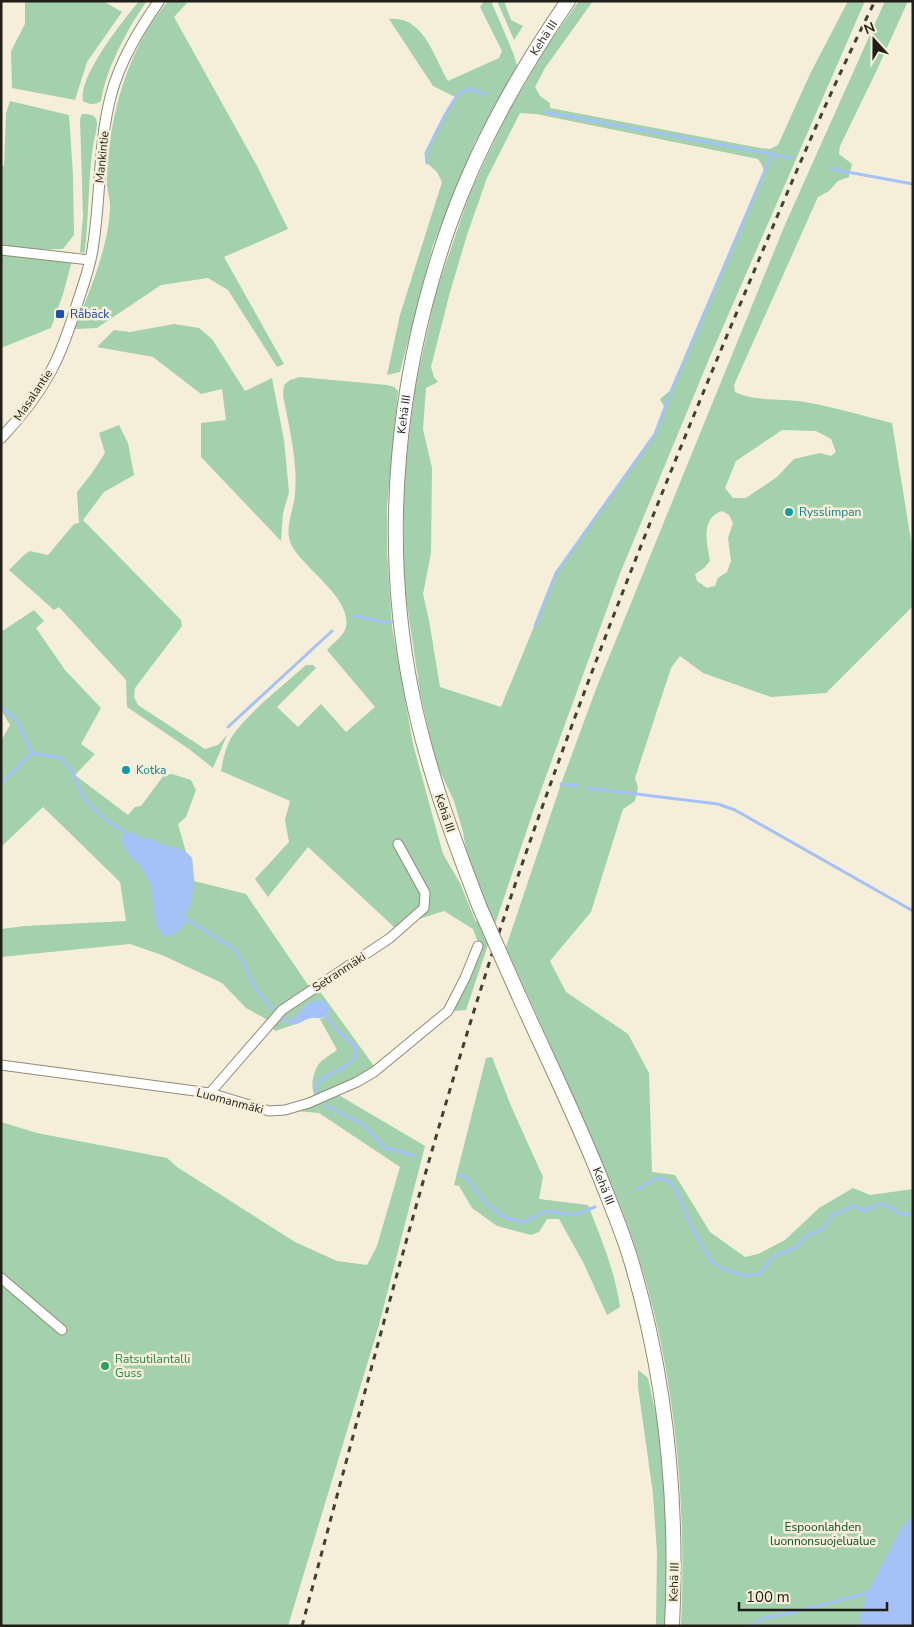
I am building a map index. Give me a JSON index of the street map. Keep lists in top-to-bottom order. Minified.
{"streets":{"highway":["Kehä III"],"street":["Mankintie","Masalantie","Setranmäki","Luomanmäki"]},"crossings":[["Mankintie","Masalantie"],["Setranmäki","Luomanmäki"]],"parks":["Espoonlahden luonnonsuojelualue"],"places":{"transit":["Råbäck"],"other":["Rysslimpan","Kotka","Ratsutilantalli Guss"]},"scale_bar":"100 m","north":"top"}
